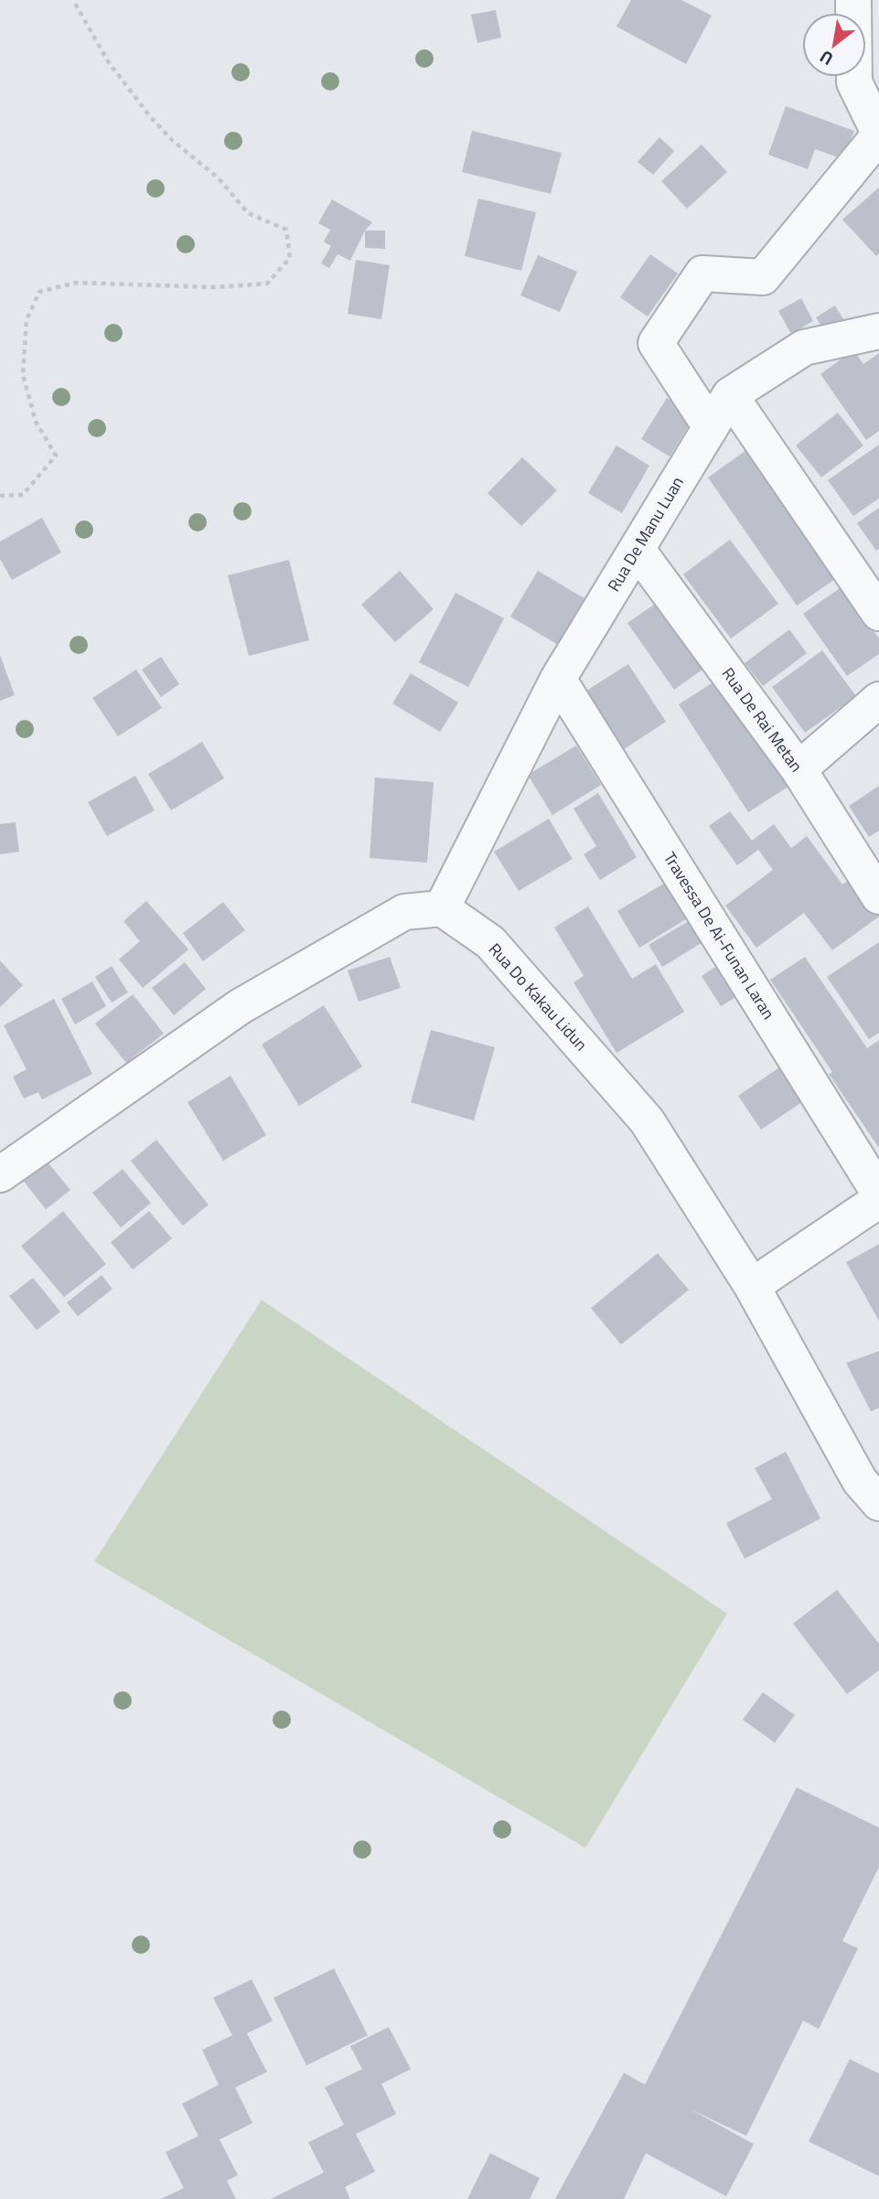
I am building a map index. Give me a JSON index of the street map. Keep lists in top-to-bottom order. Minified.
{"streets":{"street":["Rua De Manu Luan","Rua De Rai Metan","Travessa De Ai-Funan Laran","Rua Do Kakau Lidun"]},"crossings":[["Rua De Manu Luan","Rua De Rai Metan"],["Rua De Manu Luan","Travessa De Ai-Funan Laran"],["Rua De Manu Luan","Rua Do Kakau Lidun"]],"north":"bottom left"}
